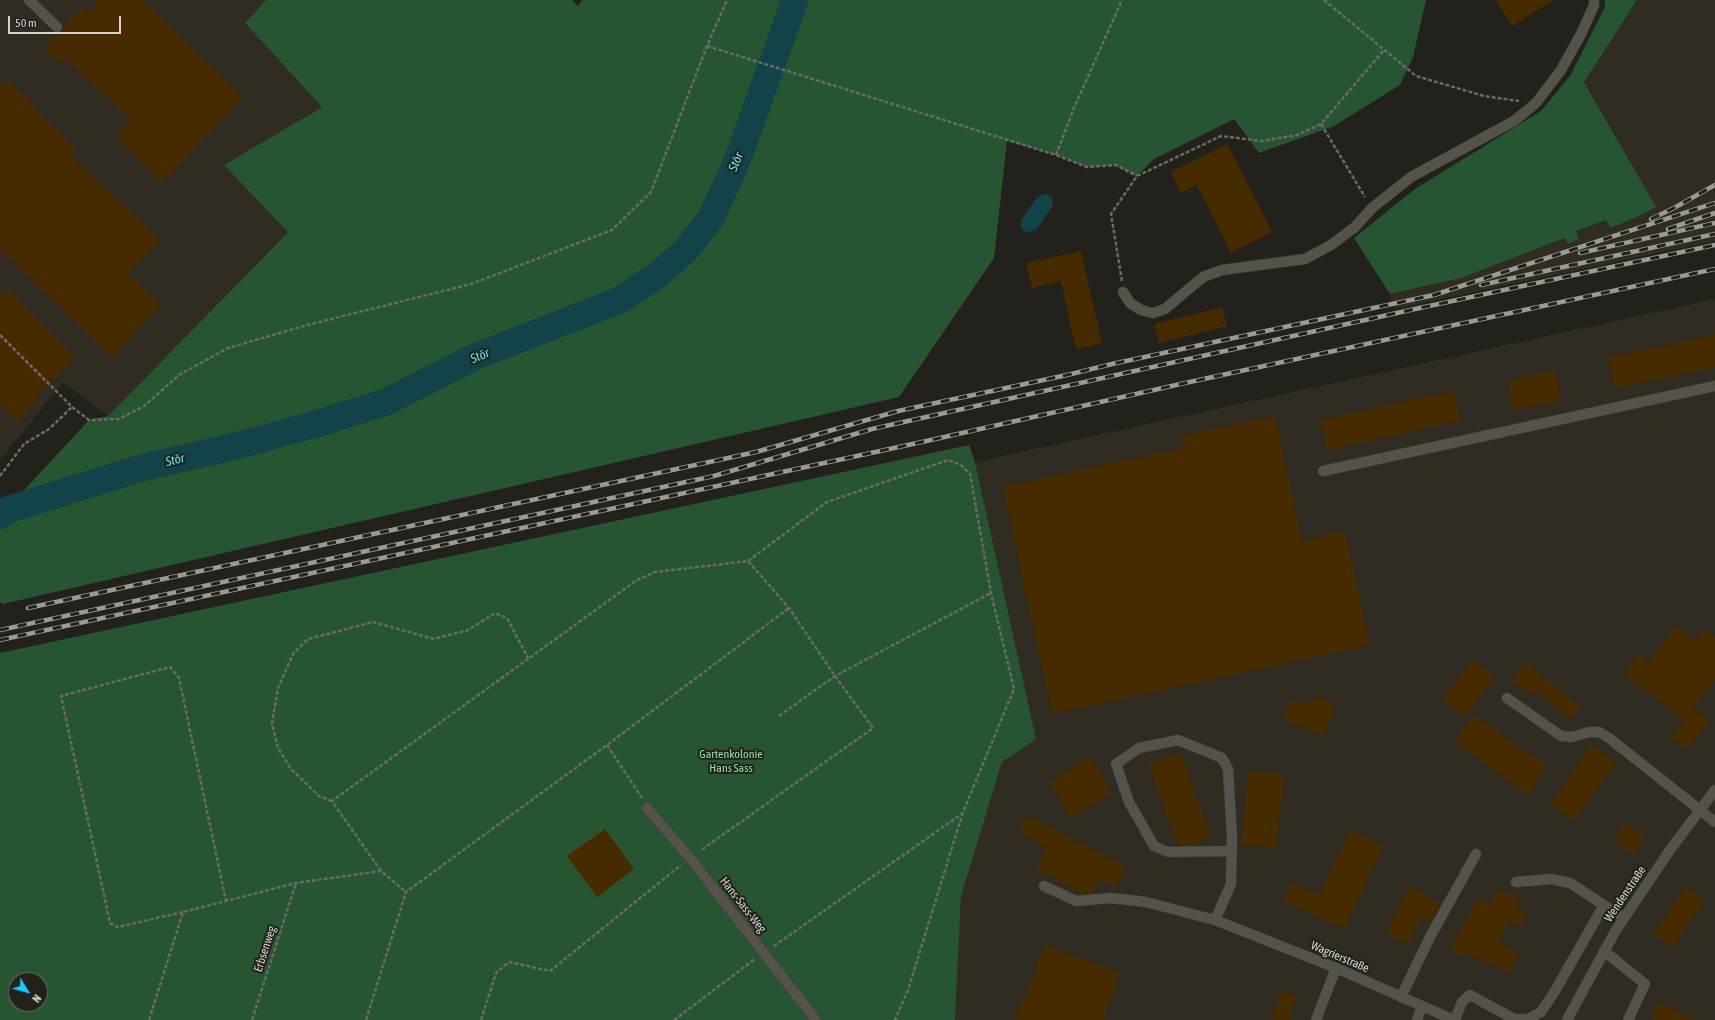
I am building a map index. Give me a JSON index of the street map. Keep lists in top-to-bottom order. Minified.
{"streets":{"street":["Wendenstraße","Hans-Sass-Weg","Wagrierstraße"],"path":["Erbsenweg"]},"water":["Stör"],"parks":["Gartenkolonie Hans Sass"],"scale_bar":"50 m","north":"bottom right"}
